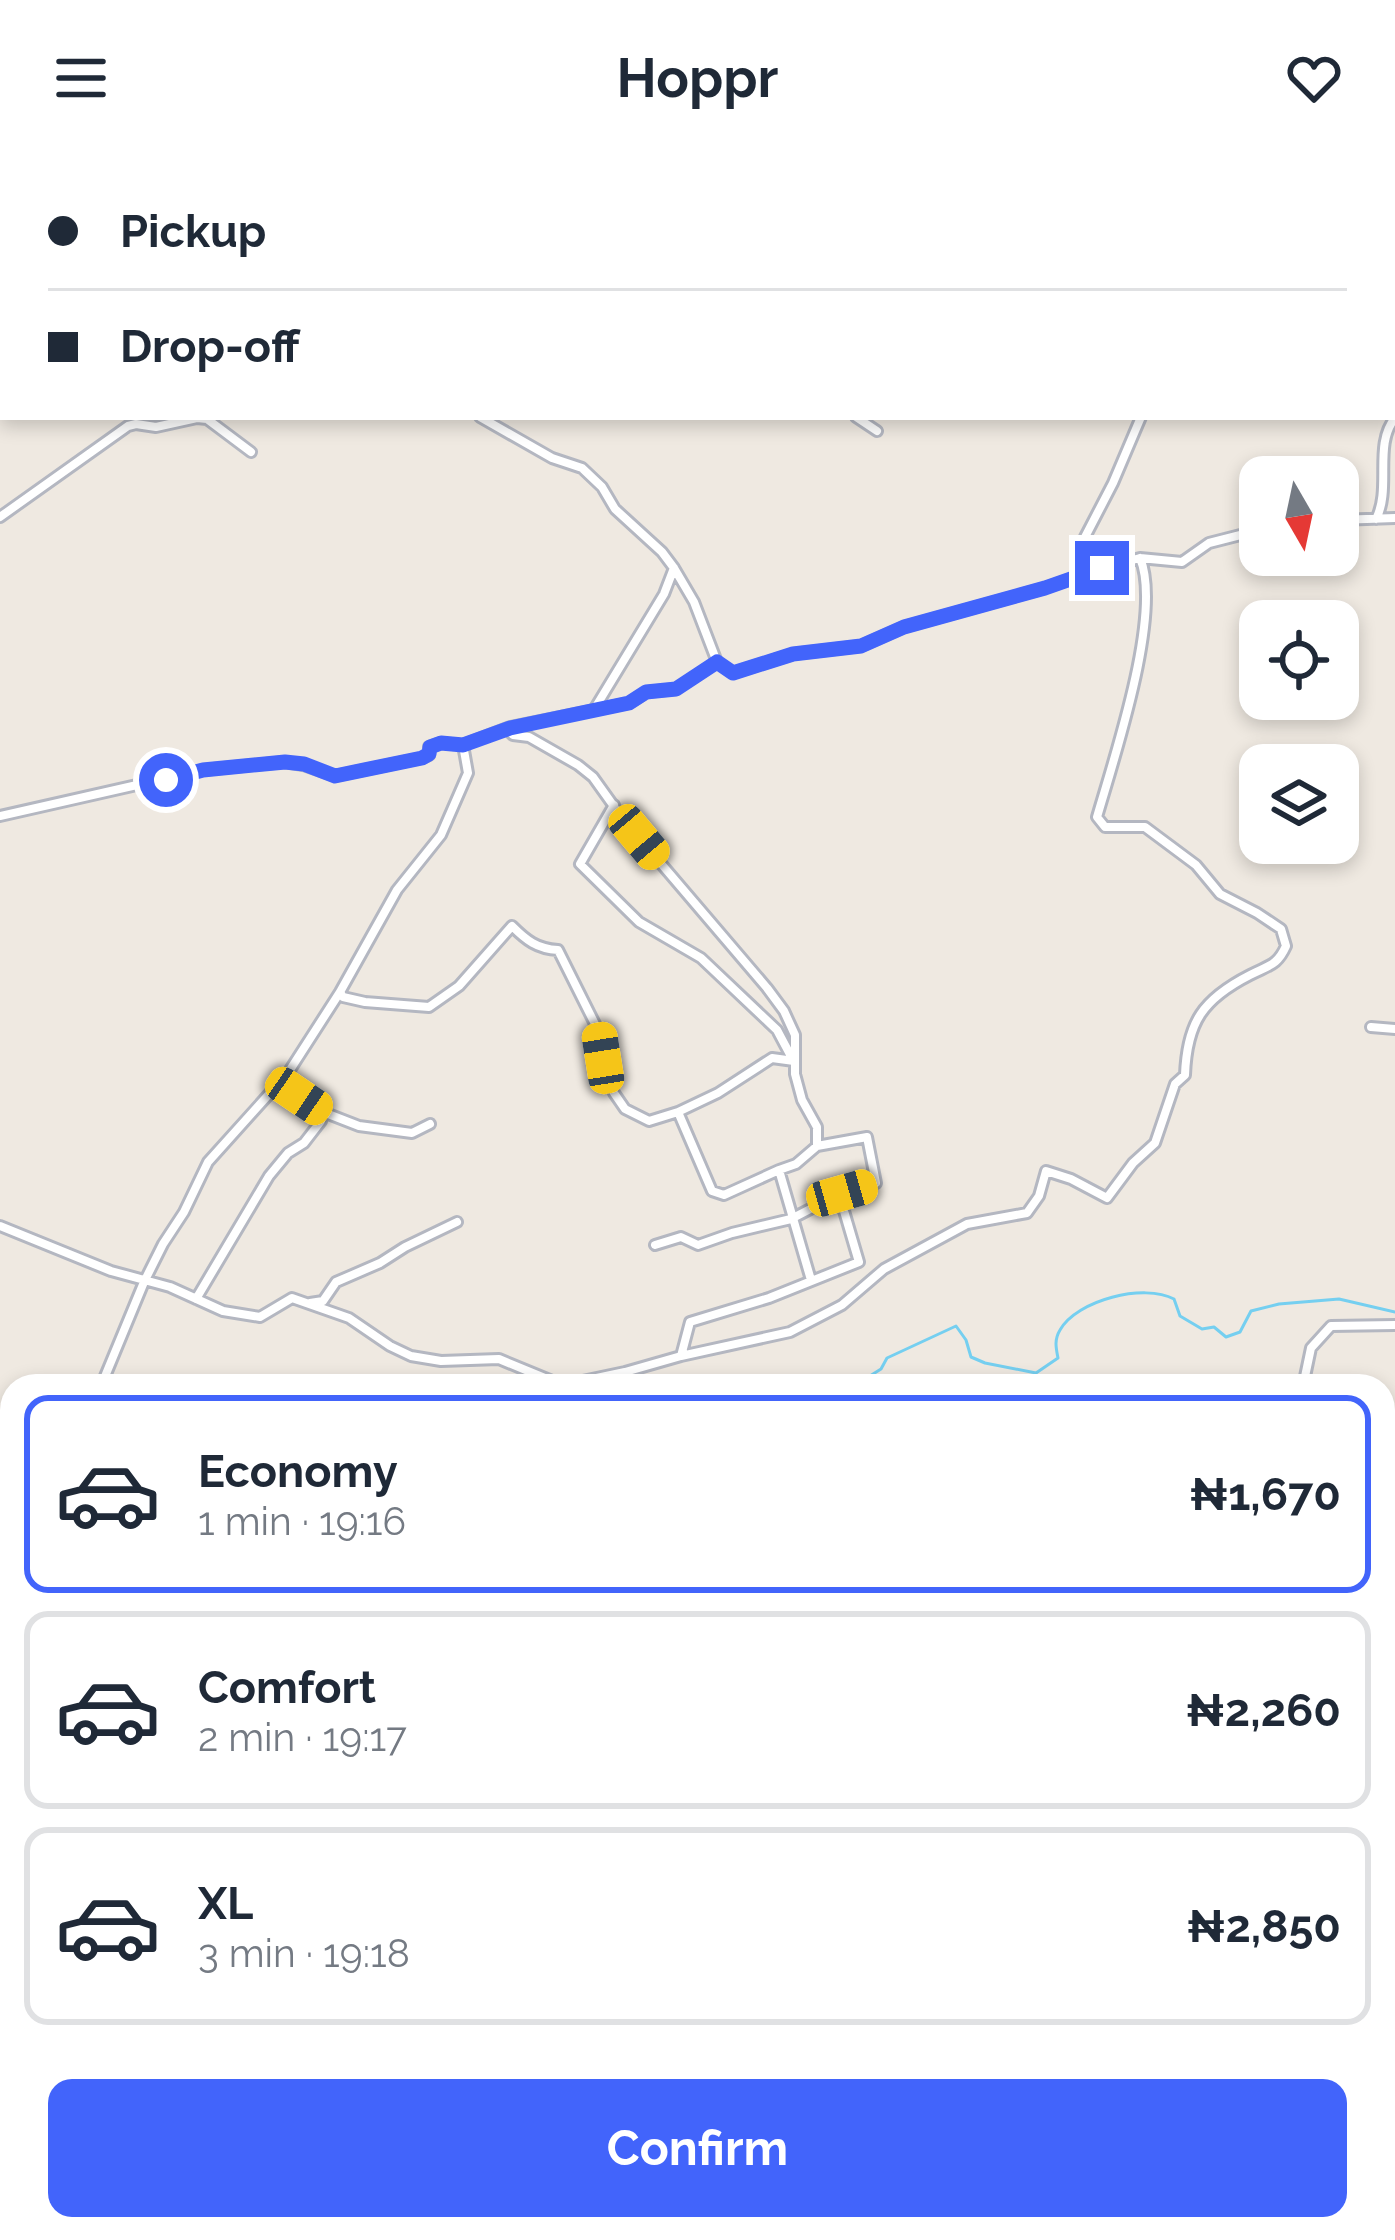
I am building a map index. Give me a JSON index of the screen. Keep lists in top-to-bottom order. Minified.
{"north":"bottom","page":{"header":"Hoppr","banner":["Pickup","Drop-off"],"list":[{"name":"Economy","note":"1 min · 19:16","value":"₦1,670"},{"name":"Comfort","note":"2 min · 19:17","value":"₦2,260"},{"name":"XL","note":"3 min · 19:18","value":"₦2,850"}],"buttons":"Confirm"}}
